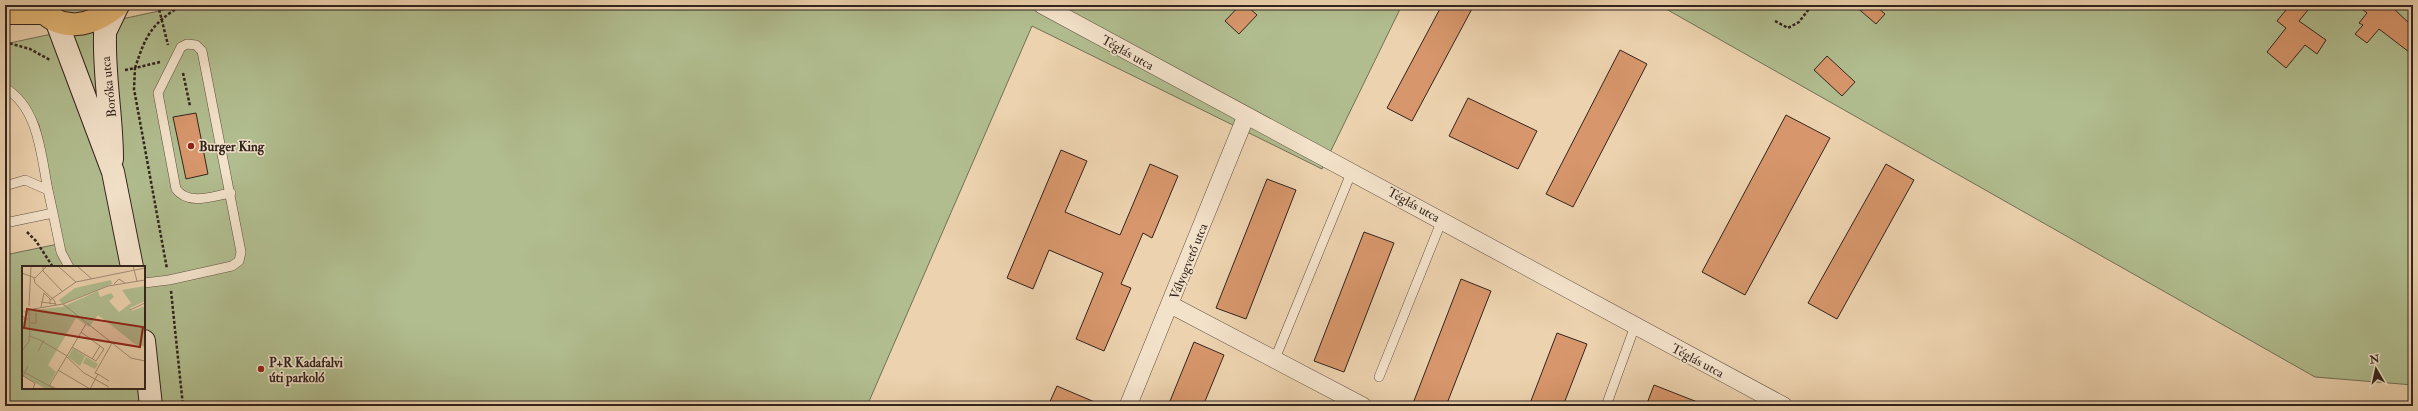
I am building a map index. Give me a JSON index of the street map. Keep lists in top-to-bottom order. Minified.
{"streets":{"street":["Téglás utca","Boróka utca","Vályogvető utca"]},"crossings":[["Téglás utca","Vályogvető utca"]],"places":["Burger King","P+R Kadafalvi úti parkoló"],"north":"top"}
